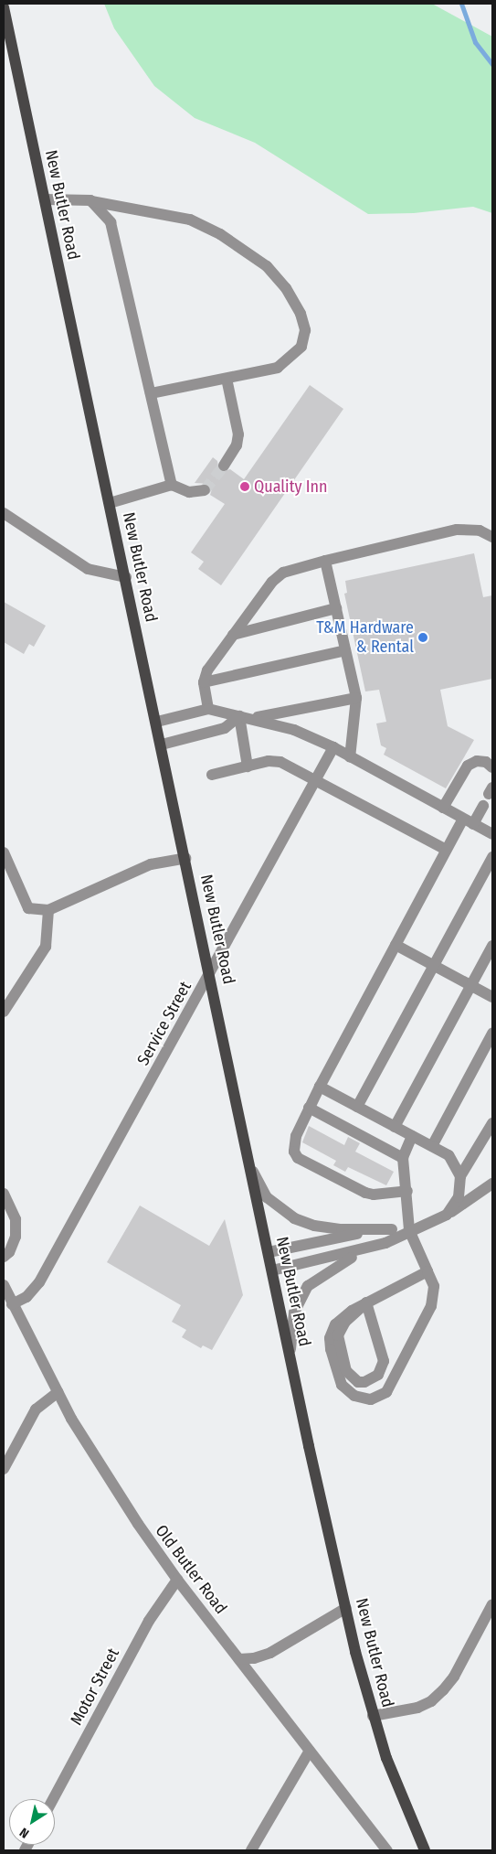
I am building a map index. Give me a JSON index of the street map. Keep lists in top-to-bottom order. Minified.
{"streets":{"main road":["New Butler Road"],"street":["Service Street","Old Butler Road","Motor Street"]},"crossings":[["New Butler Road","Service Street"],["Service Street","Old Butler Road"],["Old Butler Road","Motor Street"]],"places":["Quality Inn","T&M Hardware & Rental"],"north":"bottom left"}
